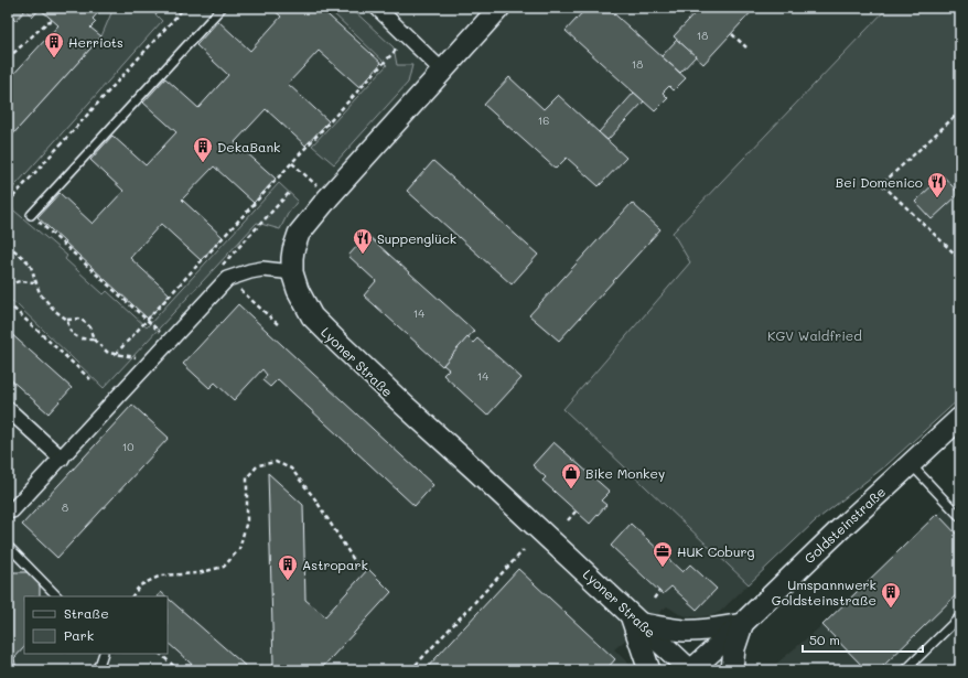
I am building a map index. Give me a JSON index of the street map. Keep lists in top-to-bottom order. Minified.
{"streets":{"main road":["Lyoner Straße","Goldsteinstraße"]},"crossings":[["Lyoner Straße","Goldsteinstraße"]],"parks":["KGV Waldfried"],"places":{"building":["Herriots","DekaBank","Astropark","Umspannwerk Goldsteinstraße"],"restaurant":["Bei Domenico","Suppenglück"],"shop":["Bike Monkey"],"office":["HUK Coburg"]},"house_numbers":["18","18","16","14","14","10","8"],"legend":["Straße","Park"],"scale_bar":"50 m"}
